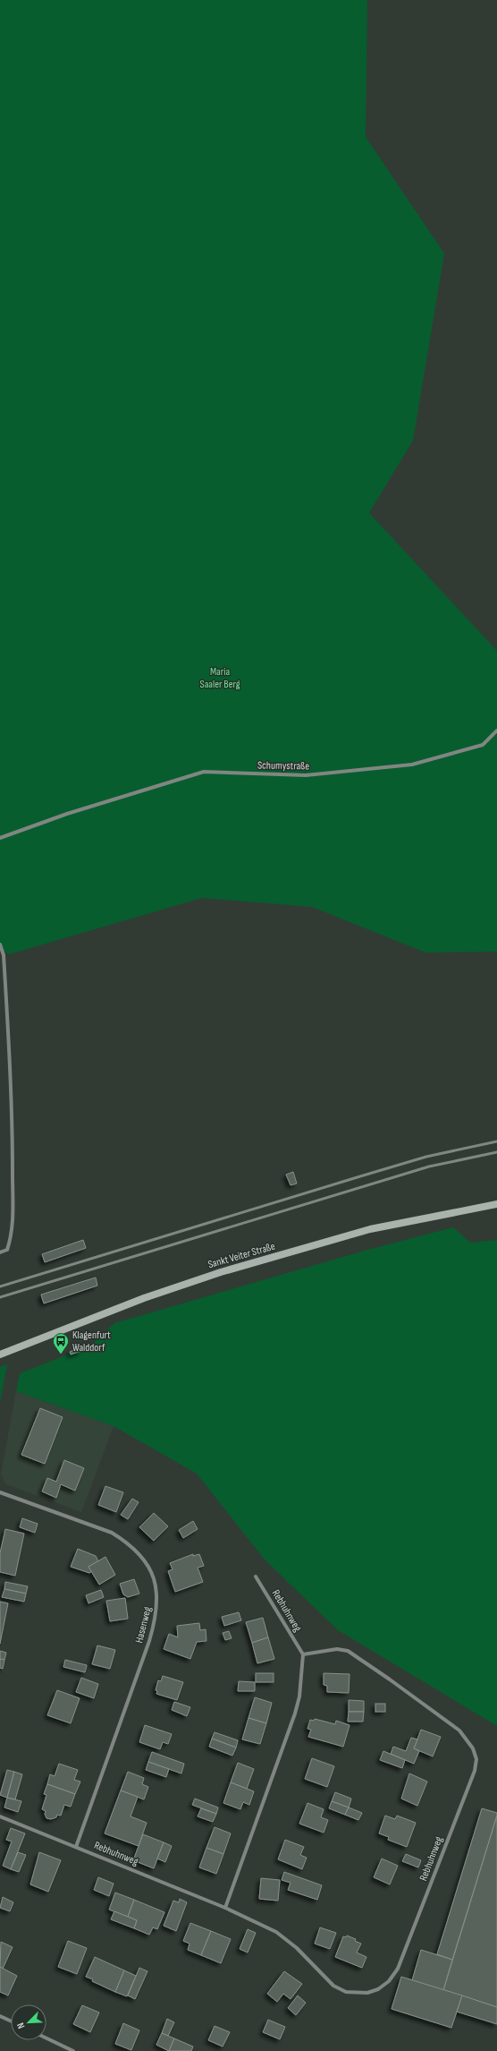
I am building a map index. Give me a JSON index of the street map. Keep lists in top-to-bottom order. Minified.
{"streets":{"main road":["Sankt Veiter Straße"],"street":["Schumystraße","Rebhuhnweg","Hasenweg"]},"crossings":[["Rebhuhnweg","Hasenweg"]],"parks":["Maria Saaler Berg"],"places":{"bus stop":["Klagenfurt Walddorf"]},"north":"bottom left"}
